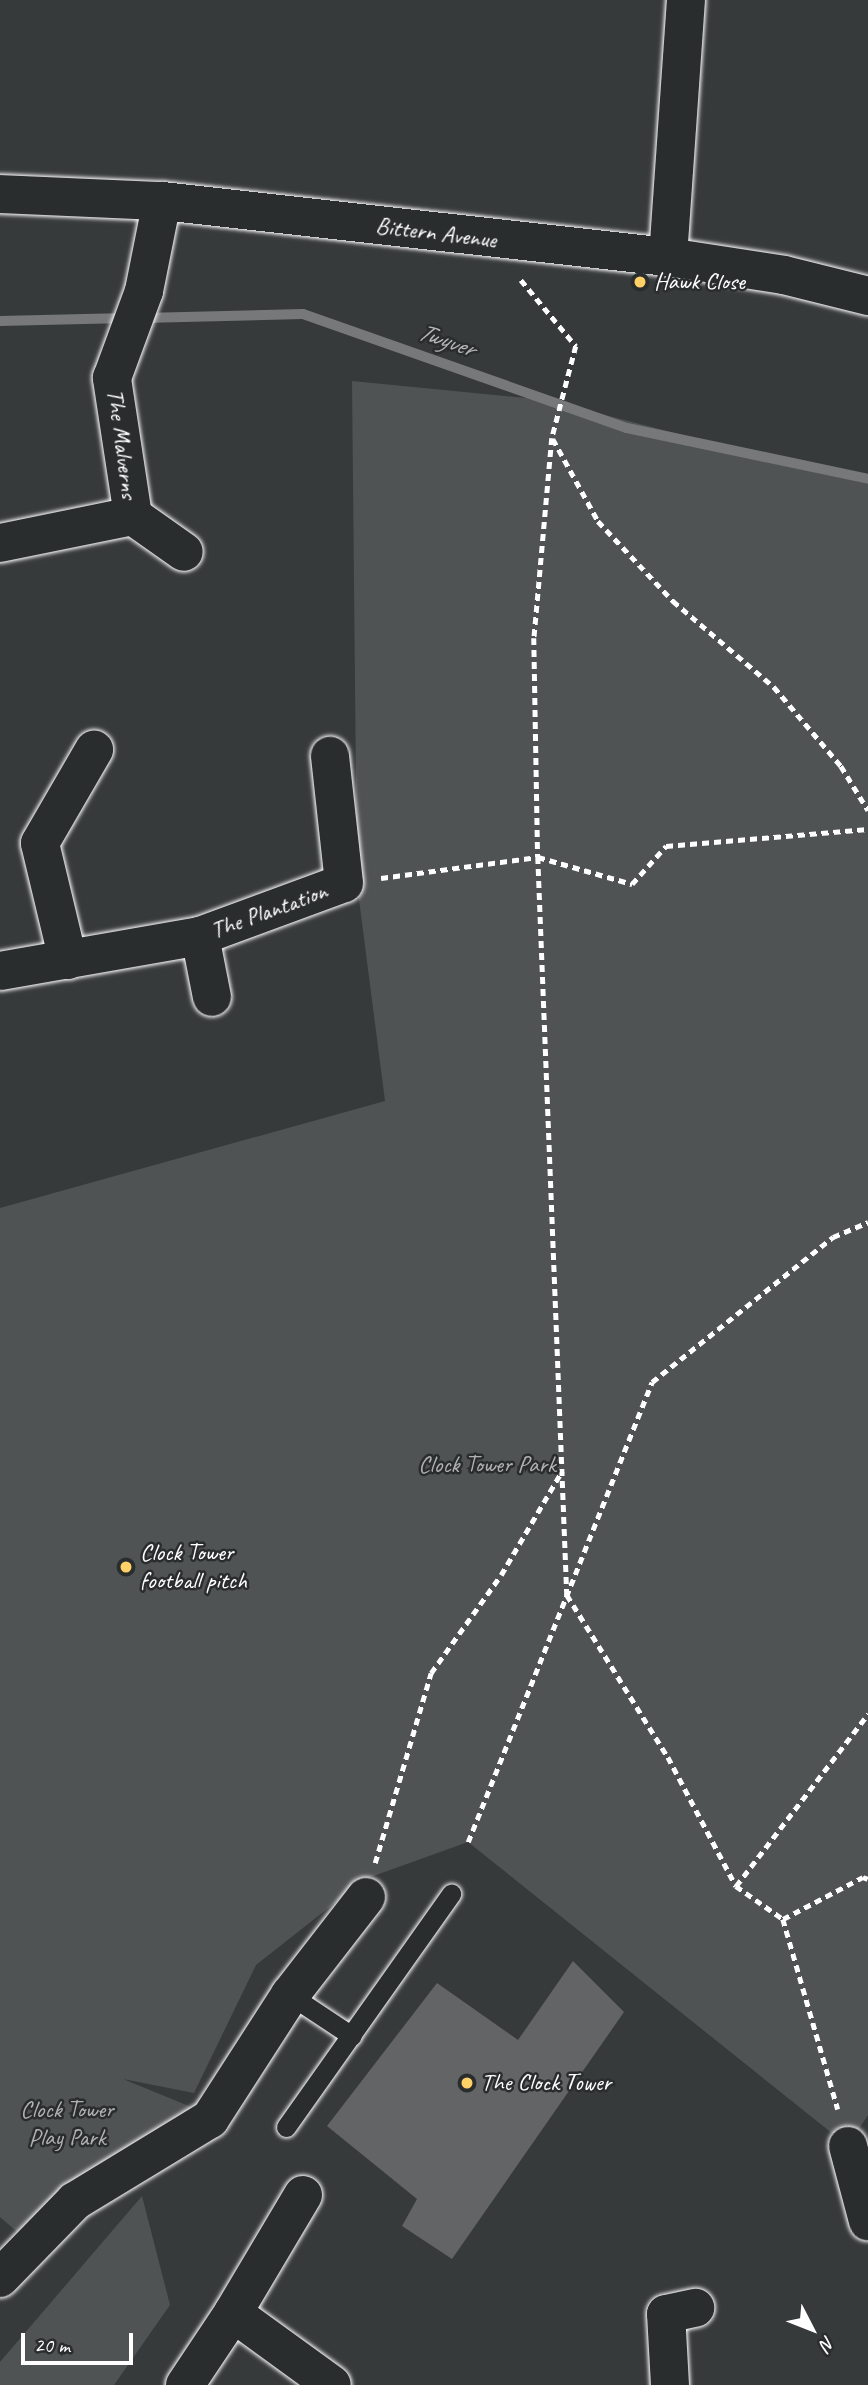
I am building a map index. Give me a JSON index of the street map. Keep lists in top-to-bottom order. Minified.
{"streets":{"street":["Bittern Avenue","The Malverns","The Plantation"]},"crossings":[["Bittern Avenue","The Malverns"]],"water":["Twyver"],"parks":["Clock Tower Park","Clock Tower Play Park"],"places":["Hawk Close","Clock Tower football pitch","The Clock Tower"],"scale_bar":"20 m","north":"bottom right"}
